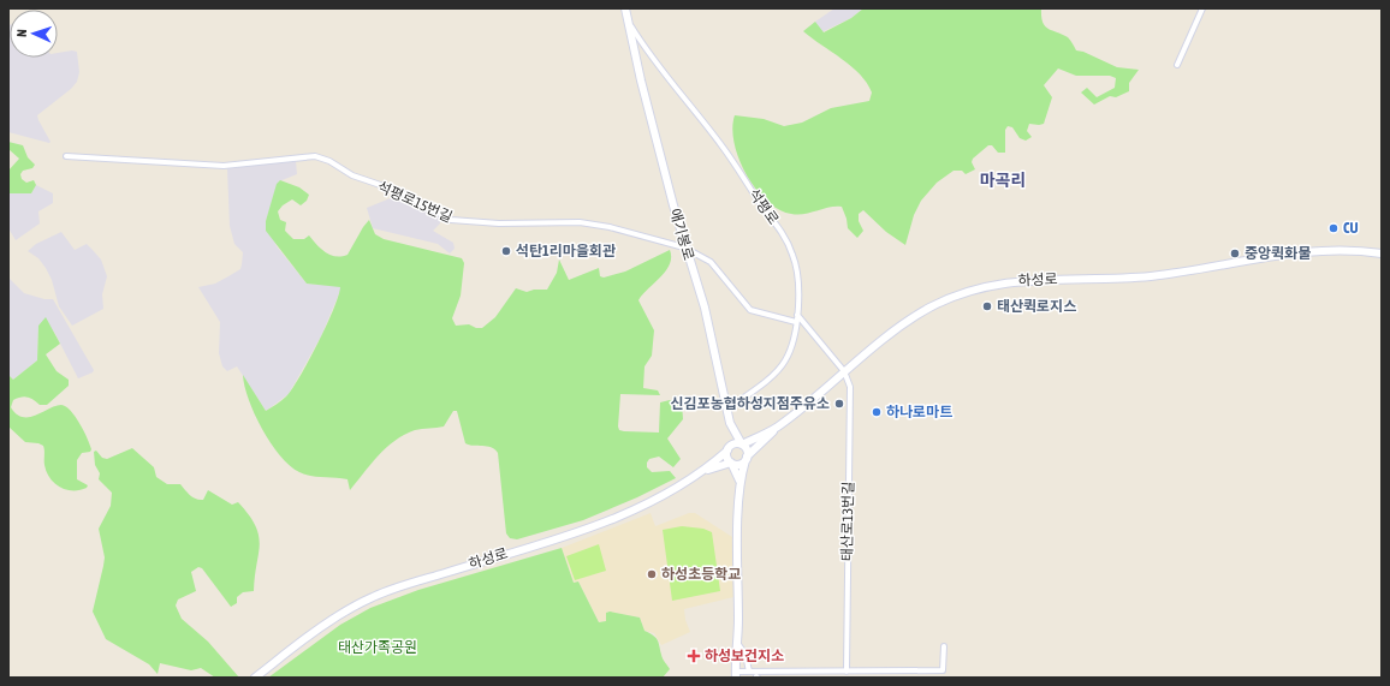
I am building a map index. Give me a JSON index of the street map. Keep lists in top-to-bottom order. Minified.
{"streets":{"street":["석평로15번길","석평로","애기봉로","하성로","태산로13번길"]},"crossings":[["석평로15번길","석평로"],["석평로15번길","애기봉로"],["석평로","애기봉로"],["애기봉로","하성로"],["하성로","태산로13번길"]],"districts":["마곡리"],"parks":["태산가족공원"],"places":{"other":["CU","석탄1리마을회관","중앙퀵화물","태산퀵로지스","신김포농협하성지점주유소","하나로마트","하성초등학교"],"health":["하성보건지소"]},"north":"left"}
